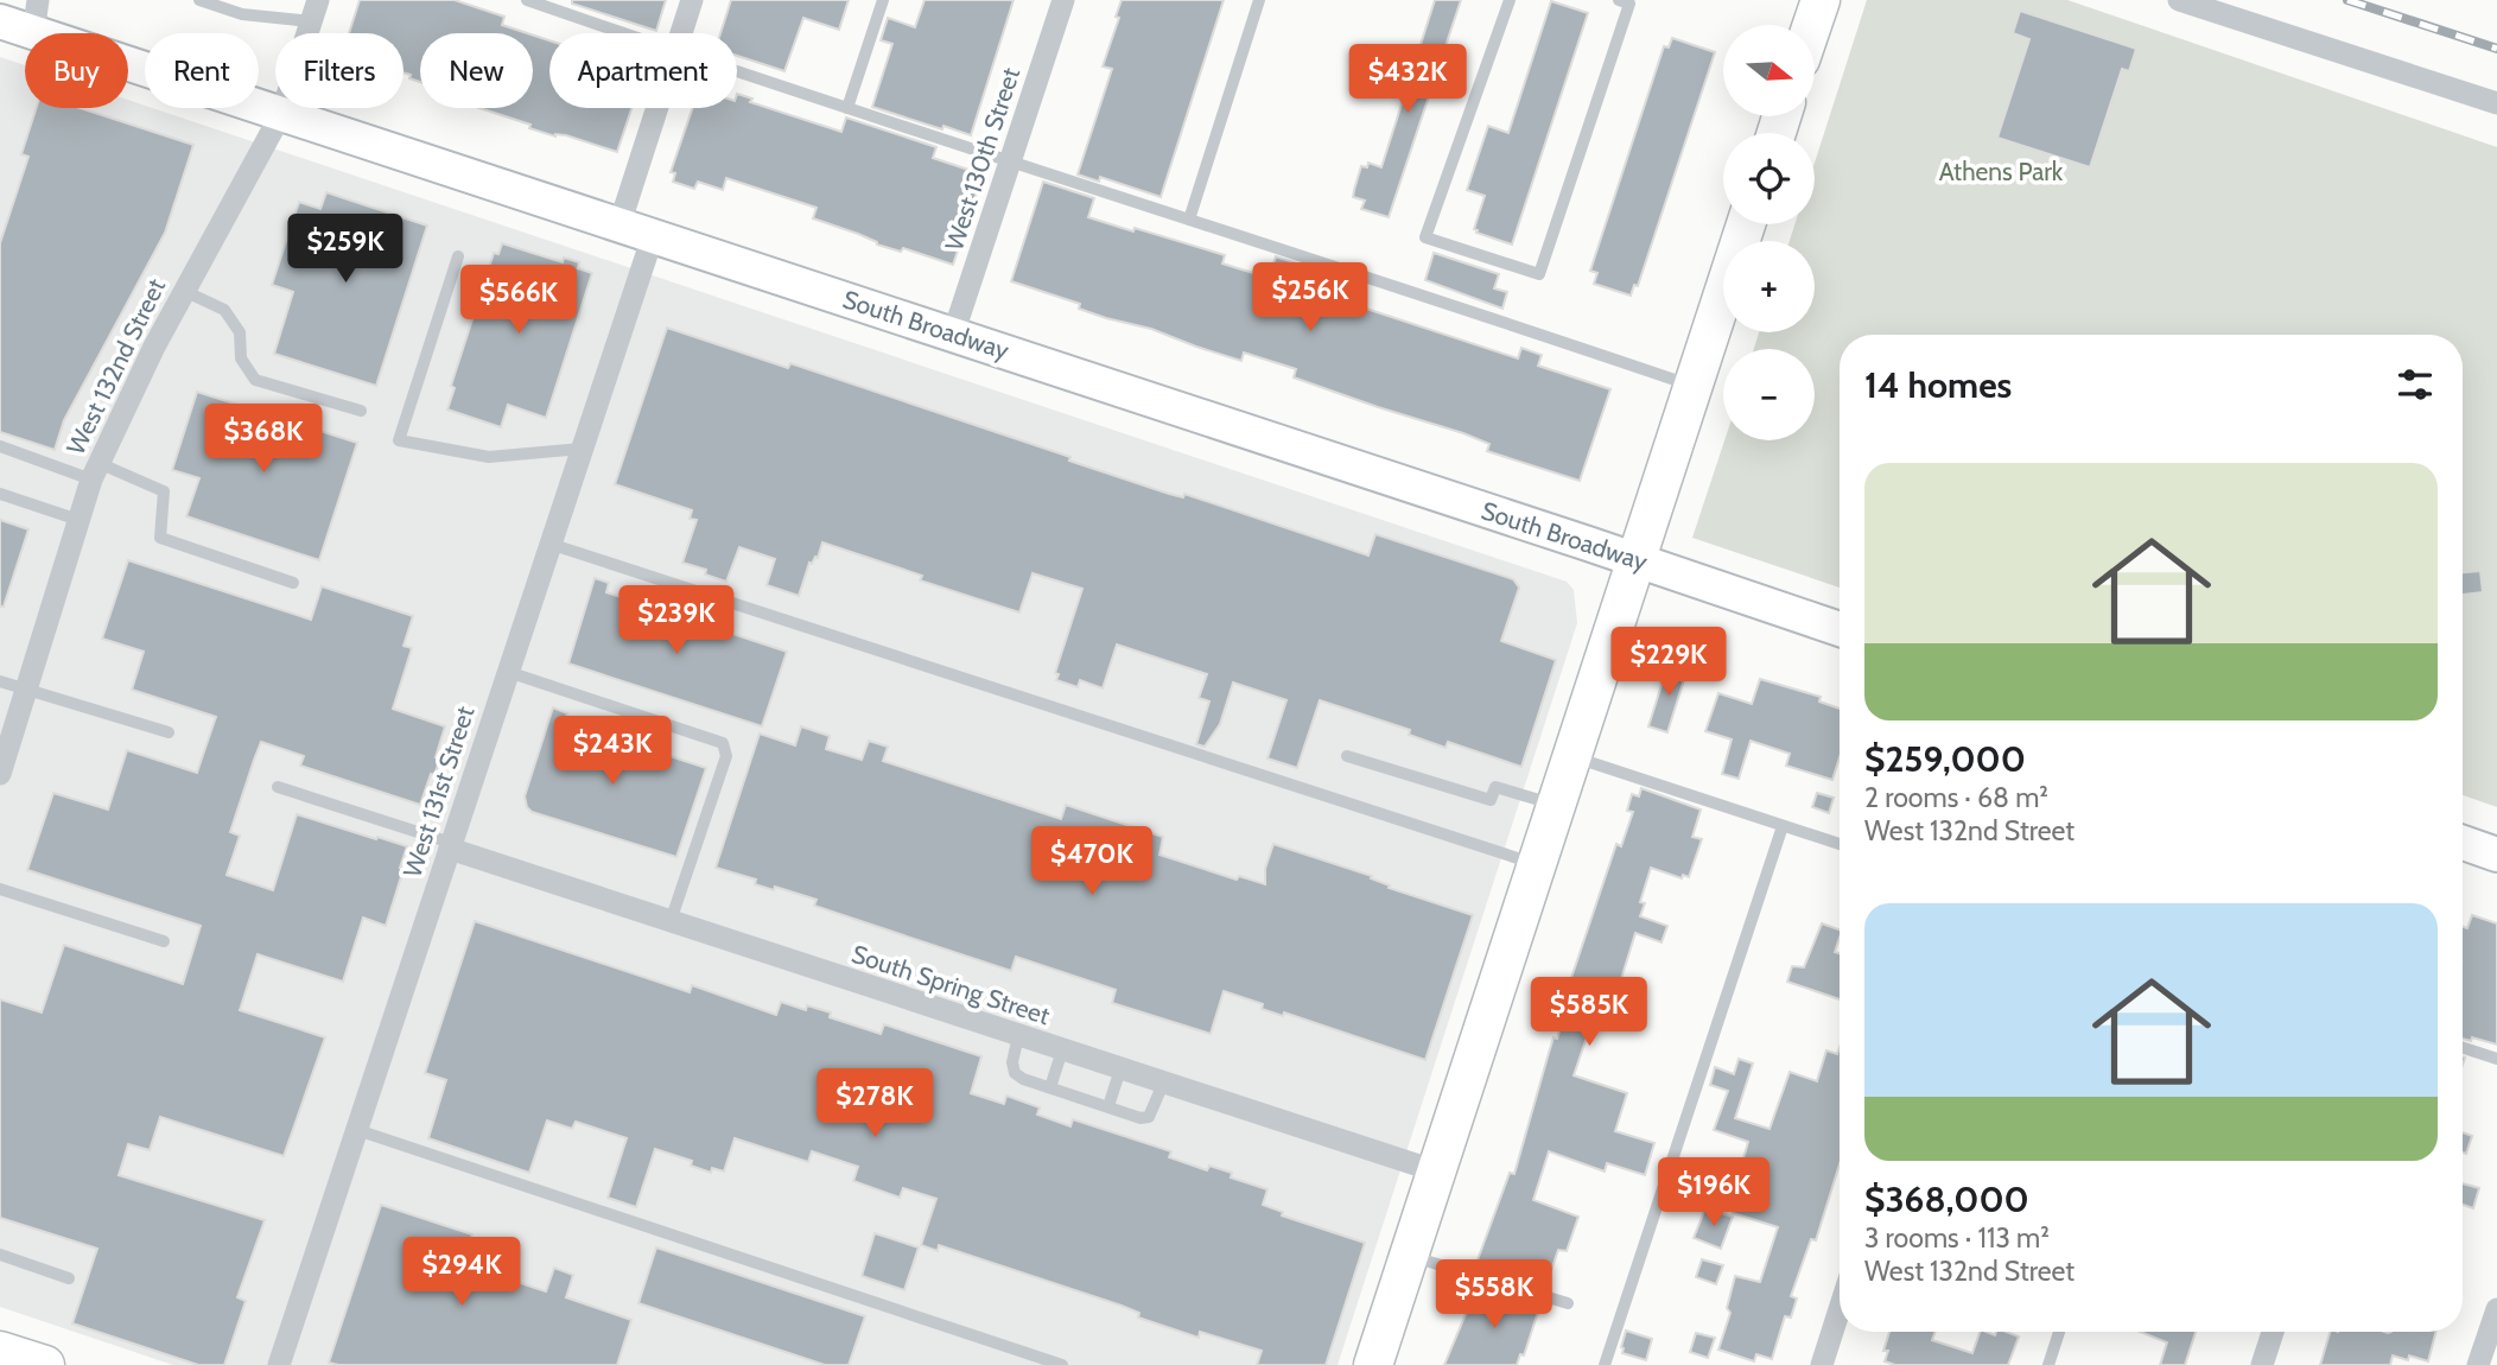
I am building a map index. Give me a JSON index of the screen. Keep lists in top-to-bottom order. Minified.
{"streets":{"main road":["South Broadway"],"street":["West 130th Street","West 132nd Street","West 131st Street","South Spring Street"]},"crossings":[["West 130th Street","South Broadway"],["South Broadway","West 132nd Street"],["South Broadway","West 131st Street"],["West 131st Street","South Spring Street"]],"parks":["Athens Park"],"north":"right","page":{"map_buttons":["+","−"],"chip":["Buy","Rent","Filters","New","Apartment"],"price":["$432K","$259K","$256K","$566K","$368K","$239K","$229K","$243K","$470K","$585K","$278K","$196K","$294K","$558K"],"heading":"14 homes","list":[{"name":"$259,000","note":"2 rooms · 68 m² · West 132nd Street"},{"name":"$368,000","note":"3 rooms · 113 m² · West 132nd Street"}]}}
